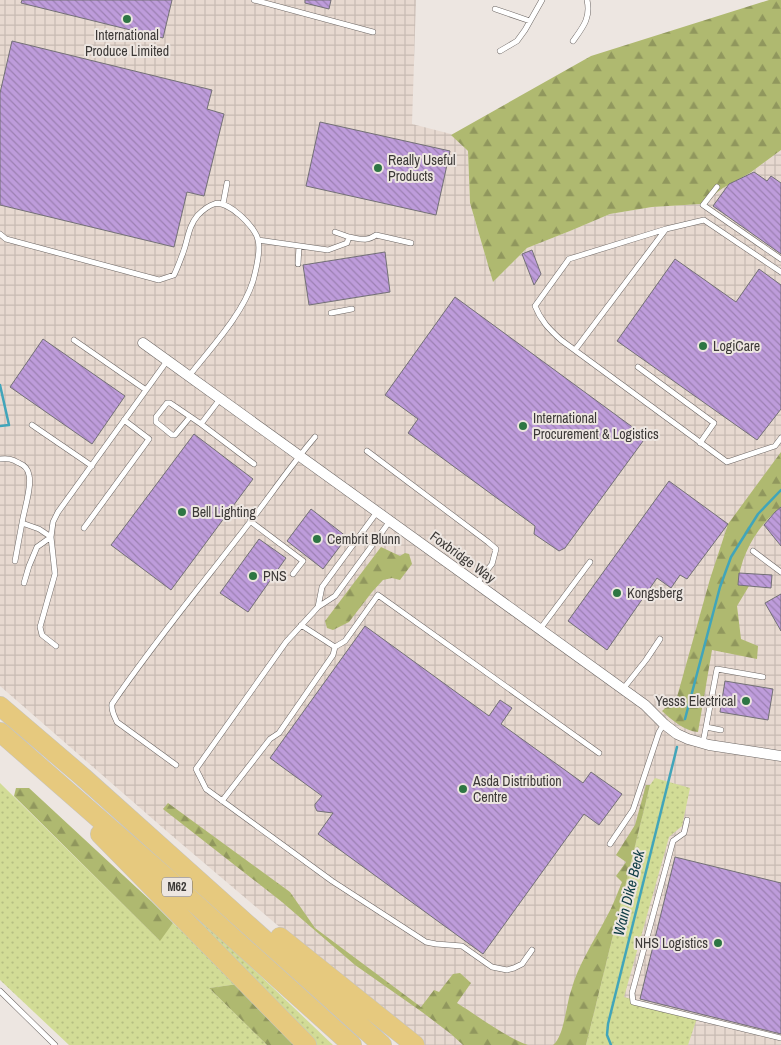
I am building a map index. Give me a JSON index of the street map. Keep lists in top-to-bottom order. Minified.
{"streets":{"highway":["M62"],"street":["Foxbridge Way"]},"water":["Wain Dike Beck"],"places":["International Produce Limited","Really Useful Products","LogiCare","International Procurement & Logistics","Bell Lighting","Cembrit Blunn","PNS","Kongsberg","Yesss Electrical","Asda Distribution Centre","NHS Logistics"]}
